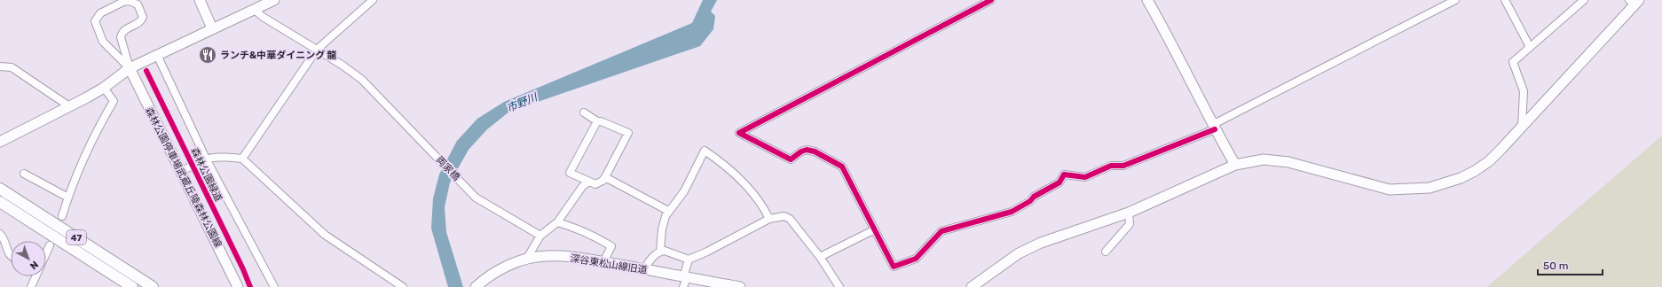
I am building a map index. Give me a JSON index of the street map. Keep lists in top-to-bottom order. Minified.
{"streets":{"main road":["47"],"street":["両家橋","森林公園停車場武蔵丘陵森林公園線","深谷東松山線旧道"],"cycle path":["森林公園緑道"]},"water":["市野川"],"places":{"restaurant":["ランチ&中華ダイニング 龍"]},"scale_bar":"50 m","north":"bottom right"}
